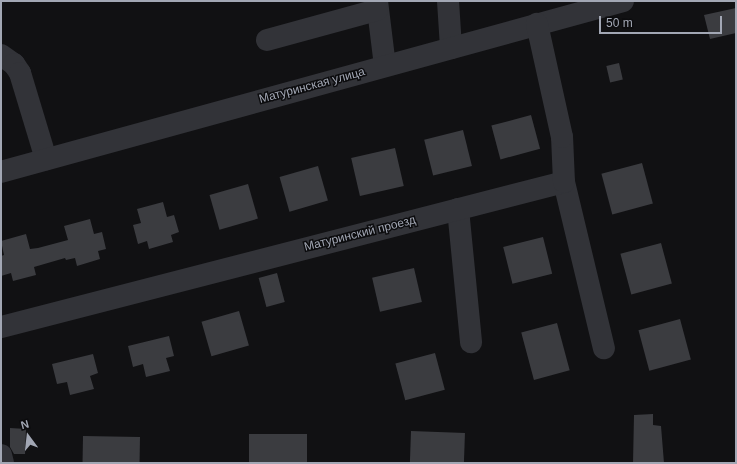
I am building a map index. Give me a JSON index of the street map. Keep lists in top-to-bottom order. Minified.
{"streets":{"street":["Матуринская улица","Матуринский проезд"]},"scale_bar":"50 m","north":"top"}
